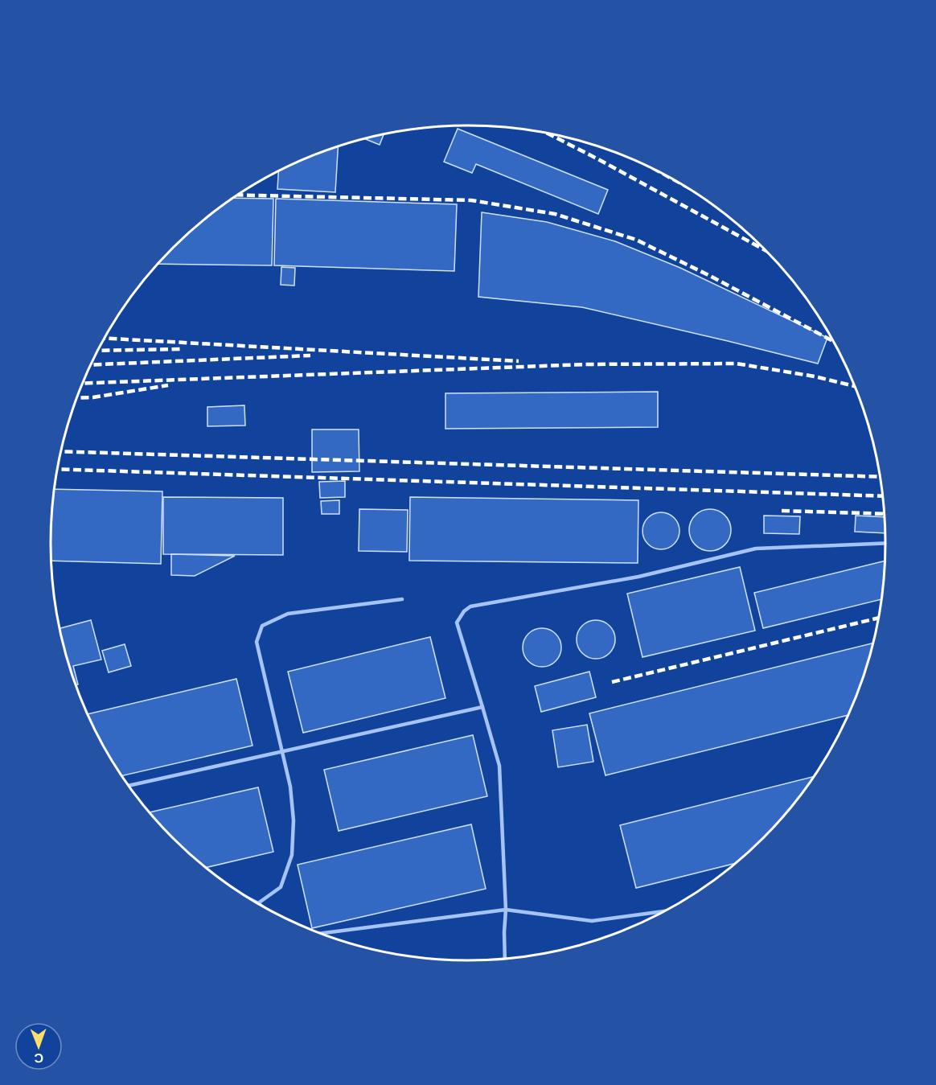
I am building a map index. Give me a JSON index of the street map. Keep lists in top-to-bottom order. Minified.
{"north":"bottom"}
